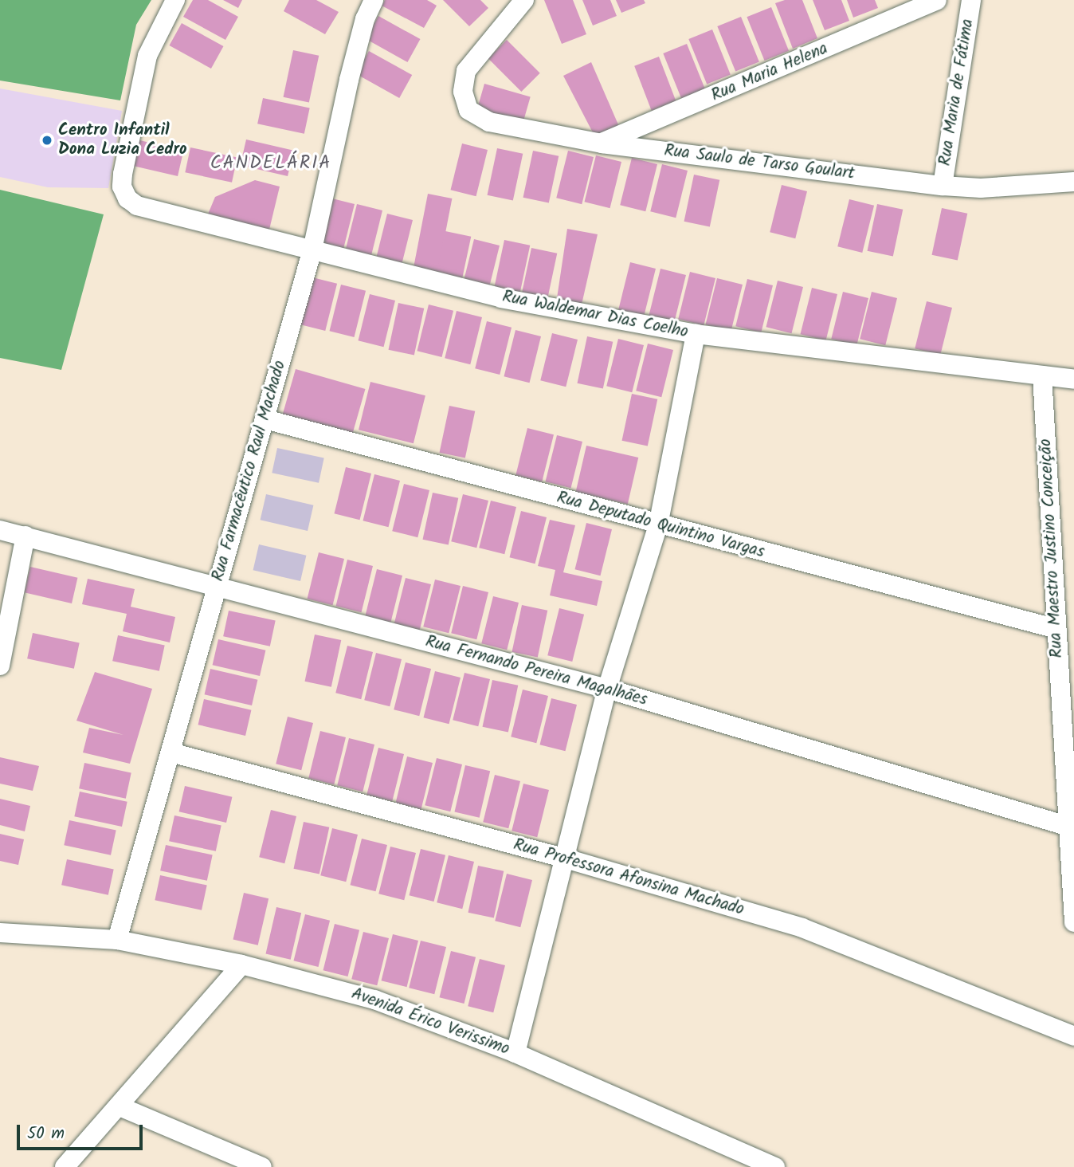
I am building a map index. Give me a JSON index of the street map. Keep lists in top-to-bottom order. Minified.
{"streets":{"street":["Rua Maria Helena","Rua Maria de Fátima","Rua Saulo de Tarso Goulart","Rua Waldemar Dias Coelho","Rua Farmacêutico Raul Machado","Rua Deputado Quintino Vargas","Rua Maestro Justino Conceição","Rua Fernando Pereira Magalhães","Rua Professora Afonsina Machado","Avenida Érico Verissimo"]},"crossings":[["Rua Maria Helena","Rua Saulo de Tarso Goulart"],["Rua Maria de Fátima","Rua Saulo de Tarso Goulart"],["Rua Waldemar Dias Coelho","Rua Farmacêutico Raul Machado"],["Rua Waldemar Dias Coelho","Rua Maestro Justino Conceição"],["Rua Farmacêutico Raul Machado","Rua Deputado Quintino Vargas"],["Rua Farmacêutico Raul Machado","Rua Fernando Pereira Magalhães"],["Rua Farmacêutico Raul Machado","Rua Professora Afonsina Machado"],["Rua Farmacêutico Raul Machado","Avenida Érico Verissimo"],["Rua Deputado Quintino Vargas","Rua Maestro Justino Conceição"],["Rua Maestro Justino Conceição","Rua Fernando Pereira Magalhães"]],"districts":["CANDELÁRIA"],"places":["Centro Infantil Dona Luzia Cedro"],"scale_bar":"50 m"}
